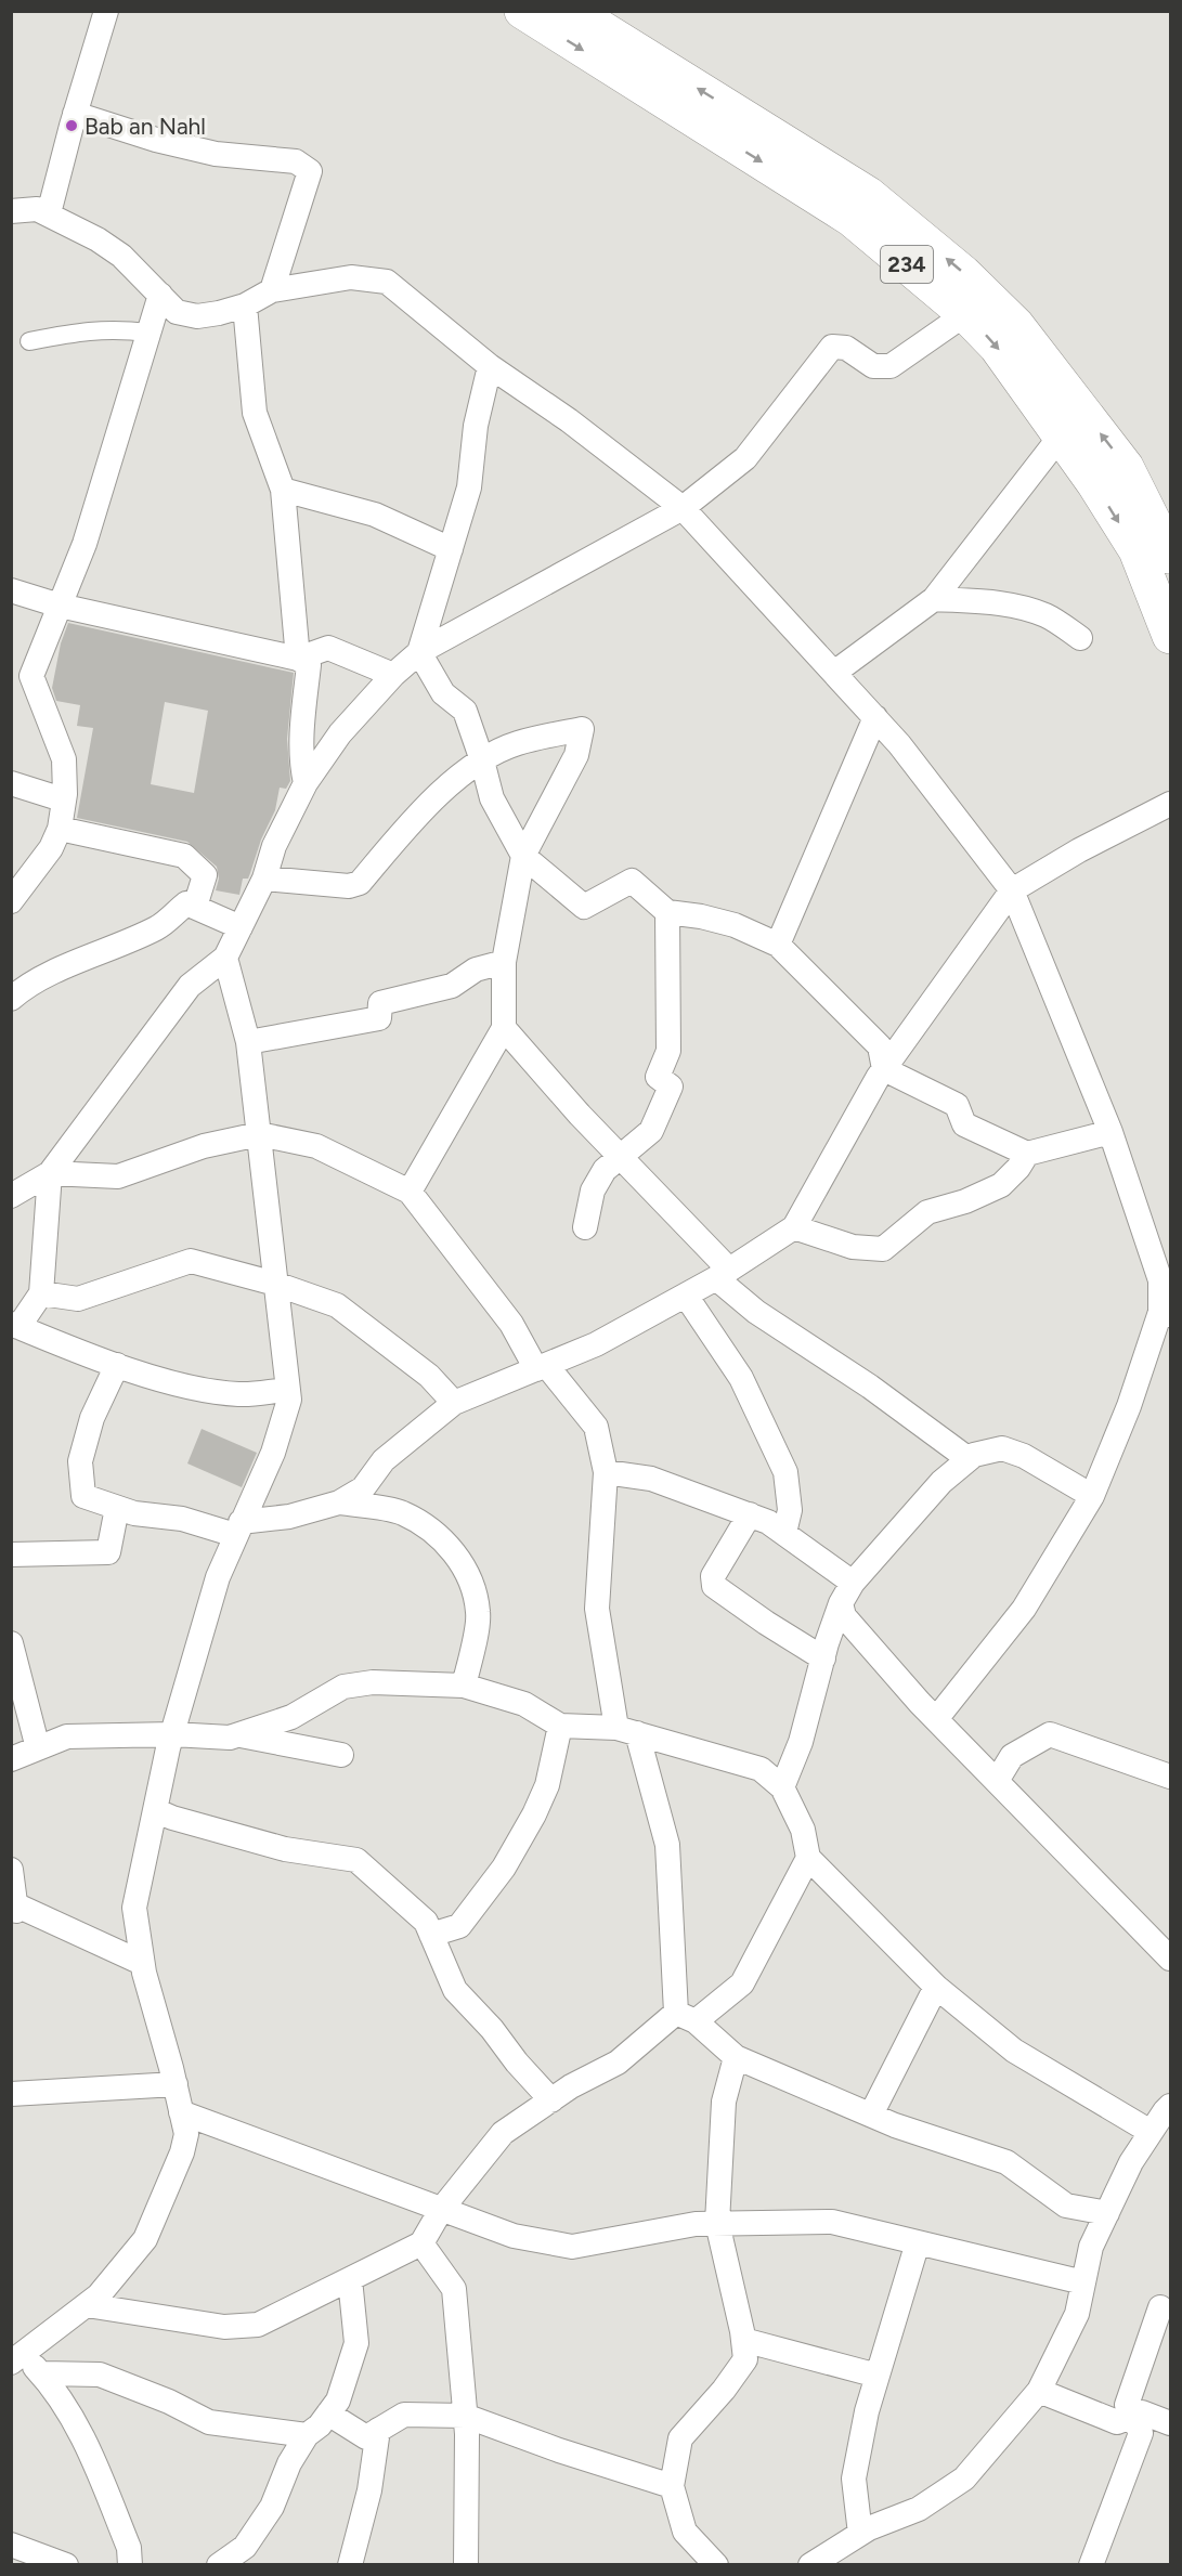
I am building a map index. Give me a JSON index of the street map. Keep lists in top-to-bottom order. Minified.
{"streets":{"main road":["234"]},"places":["Bab an Nahl"]}
